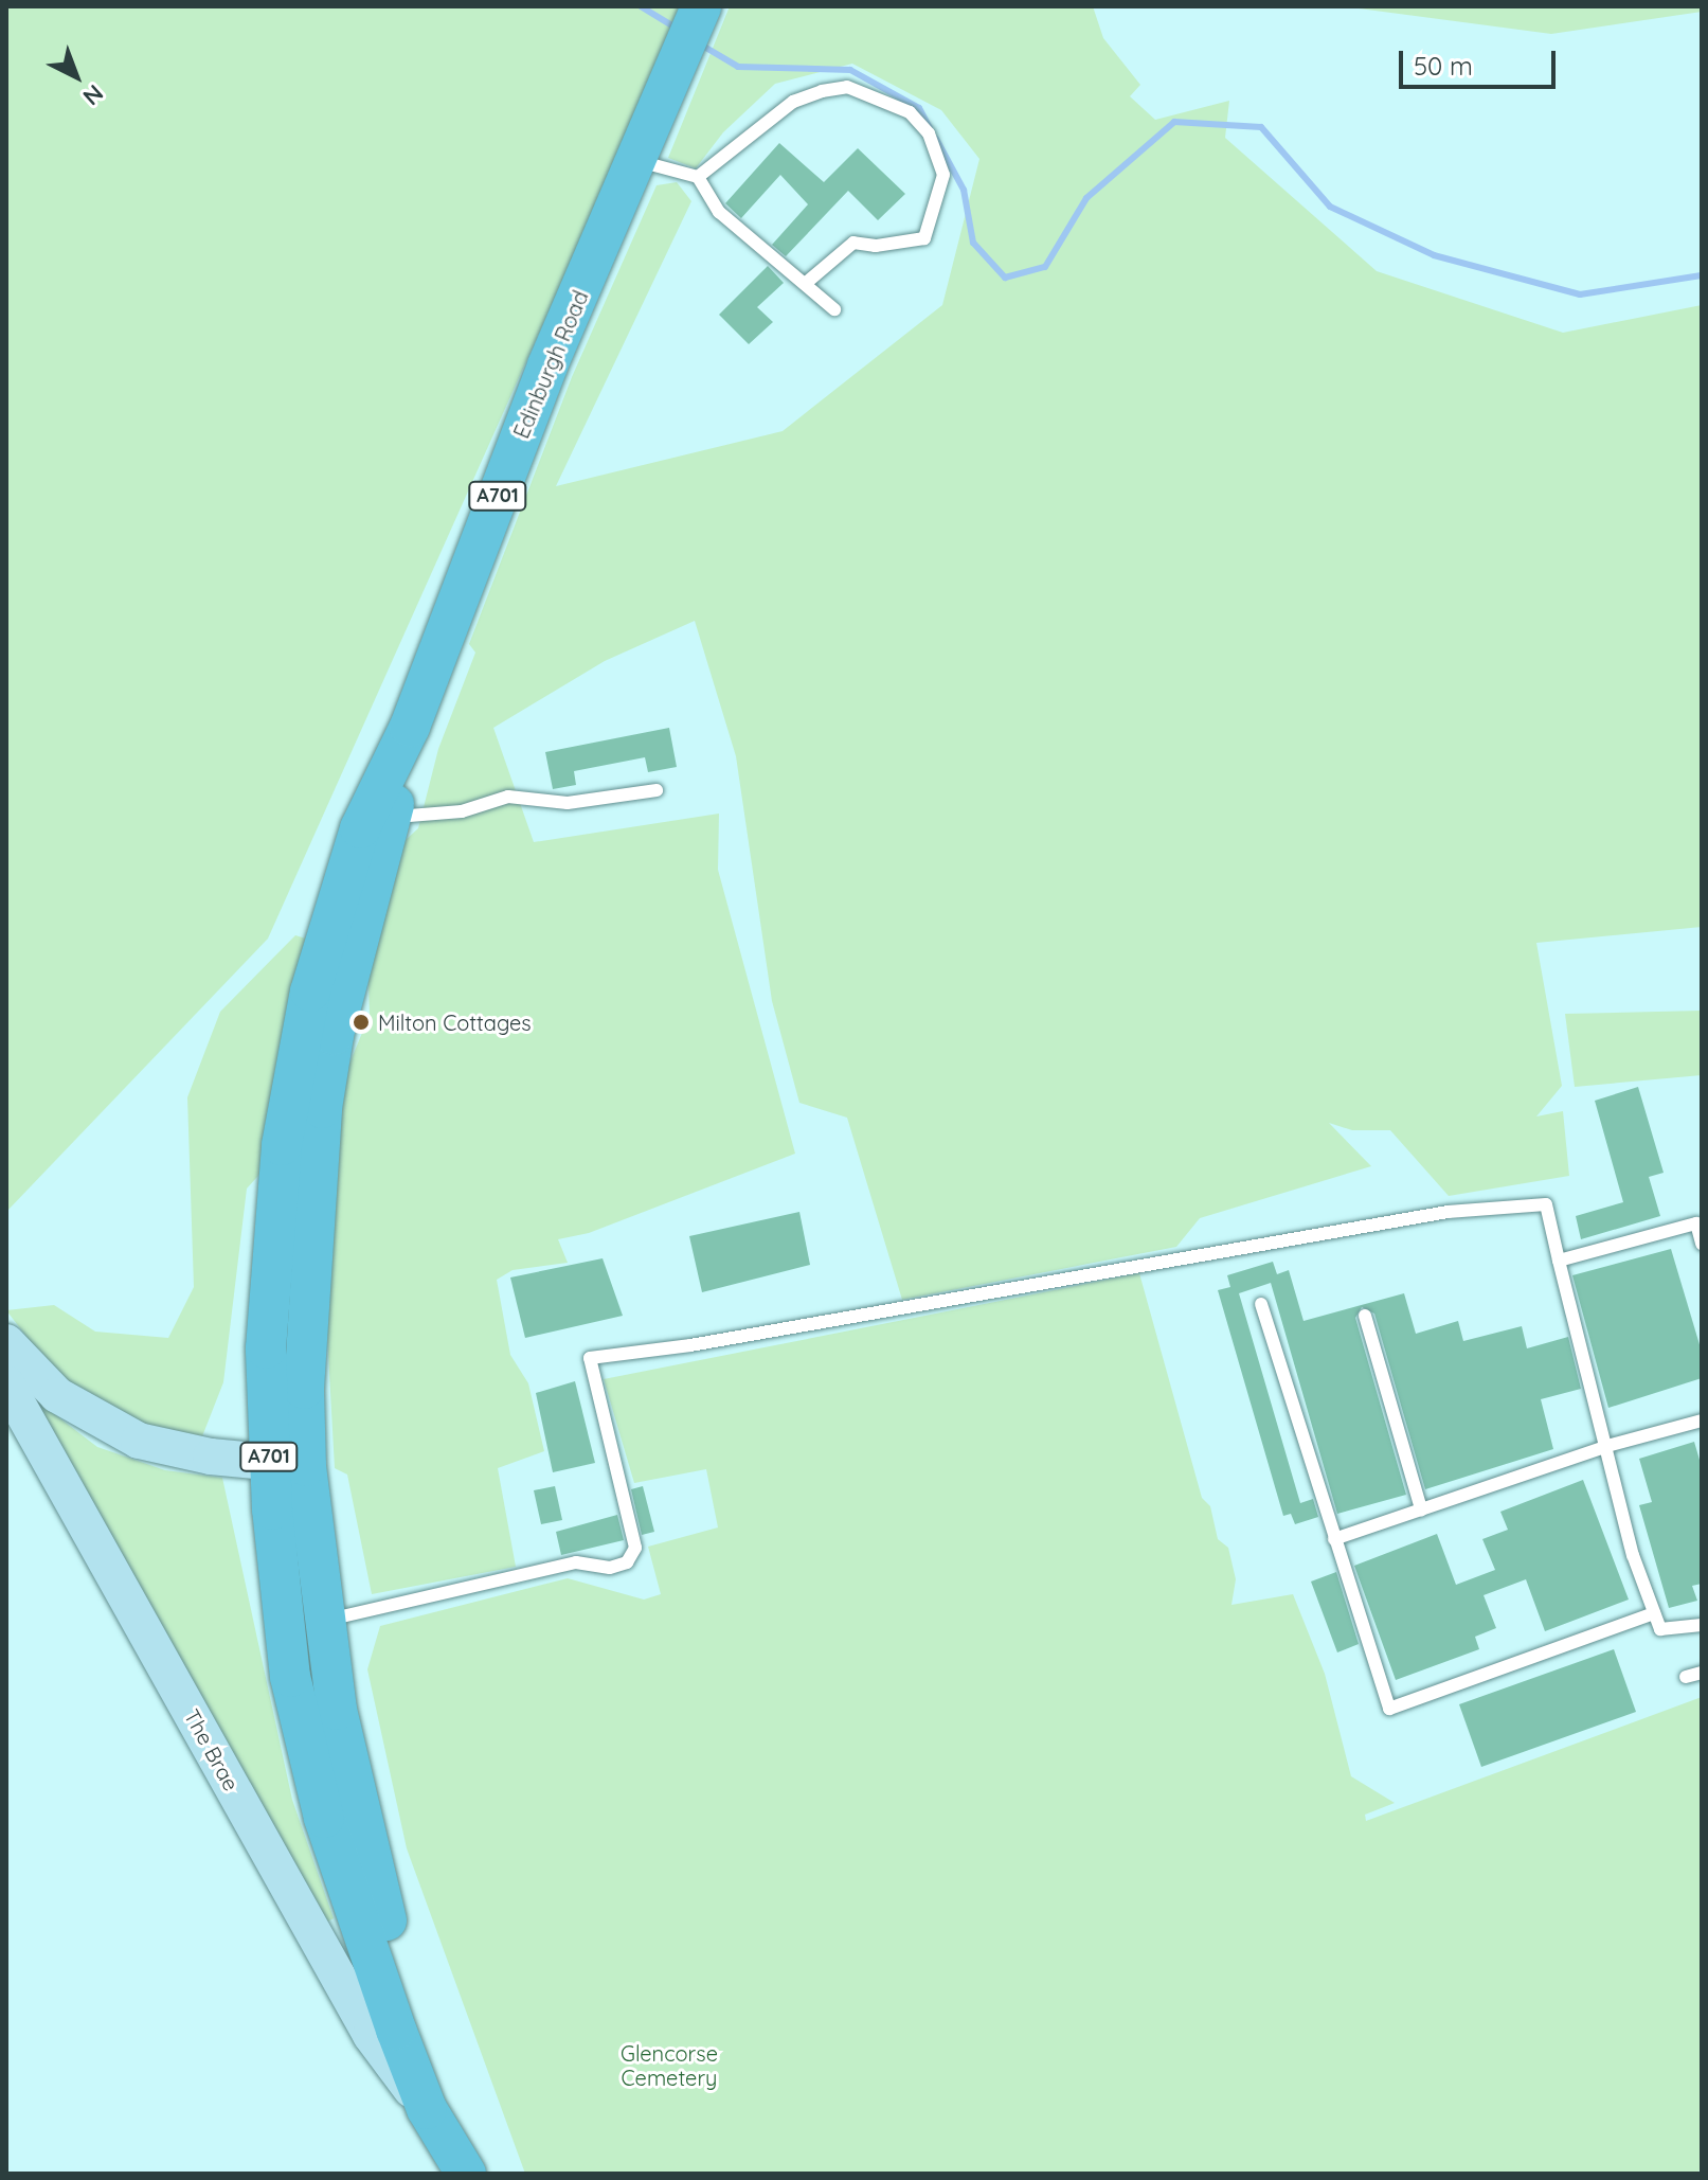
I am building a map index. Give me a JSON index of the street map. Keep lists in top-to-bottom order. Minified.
{"streets":{"main road":["Edinburgh Road","A701","The Brae"]},"crossings":[["Edinburgh Road","A701"],["A701","The Brae"]],"parks":["Glencorse Cemetery"],"places":["Milton Cottages"],"scale_bar":"50 m","north":"bottom right"}
